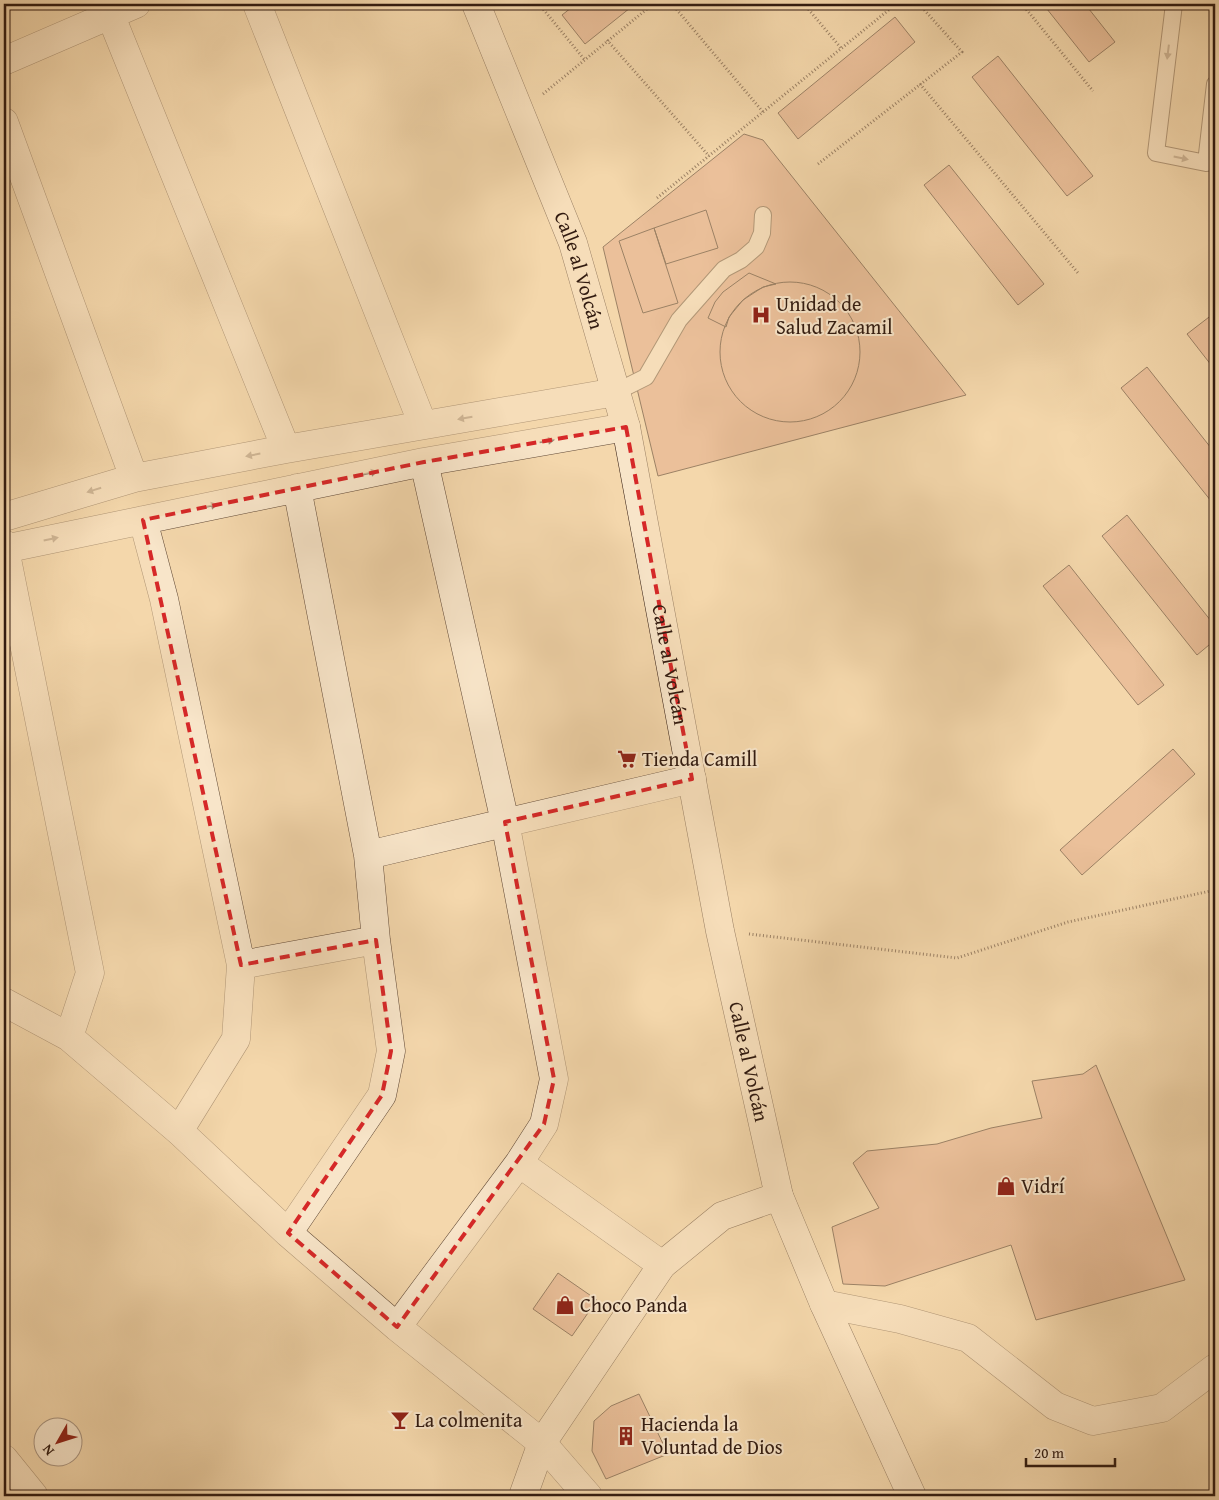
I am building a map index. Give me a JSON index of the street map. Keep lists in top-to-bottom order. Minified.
{"streets":{"street":["Calle al Volcán"]},"places":{"hospital":["Unidad de Salud Zacamil"],"supermarket":["Tienda Camill"],"shop":["Vidrí","Choco Panda"],"bar":["La colmenita"],"building":["Hacienda la Voluntad de Dios"]},"scale_bar":"20 m","north":"bottom left"}
